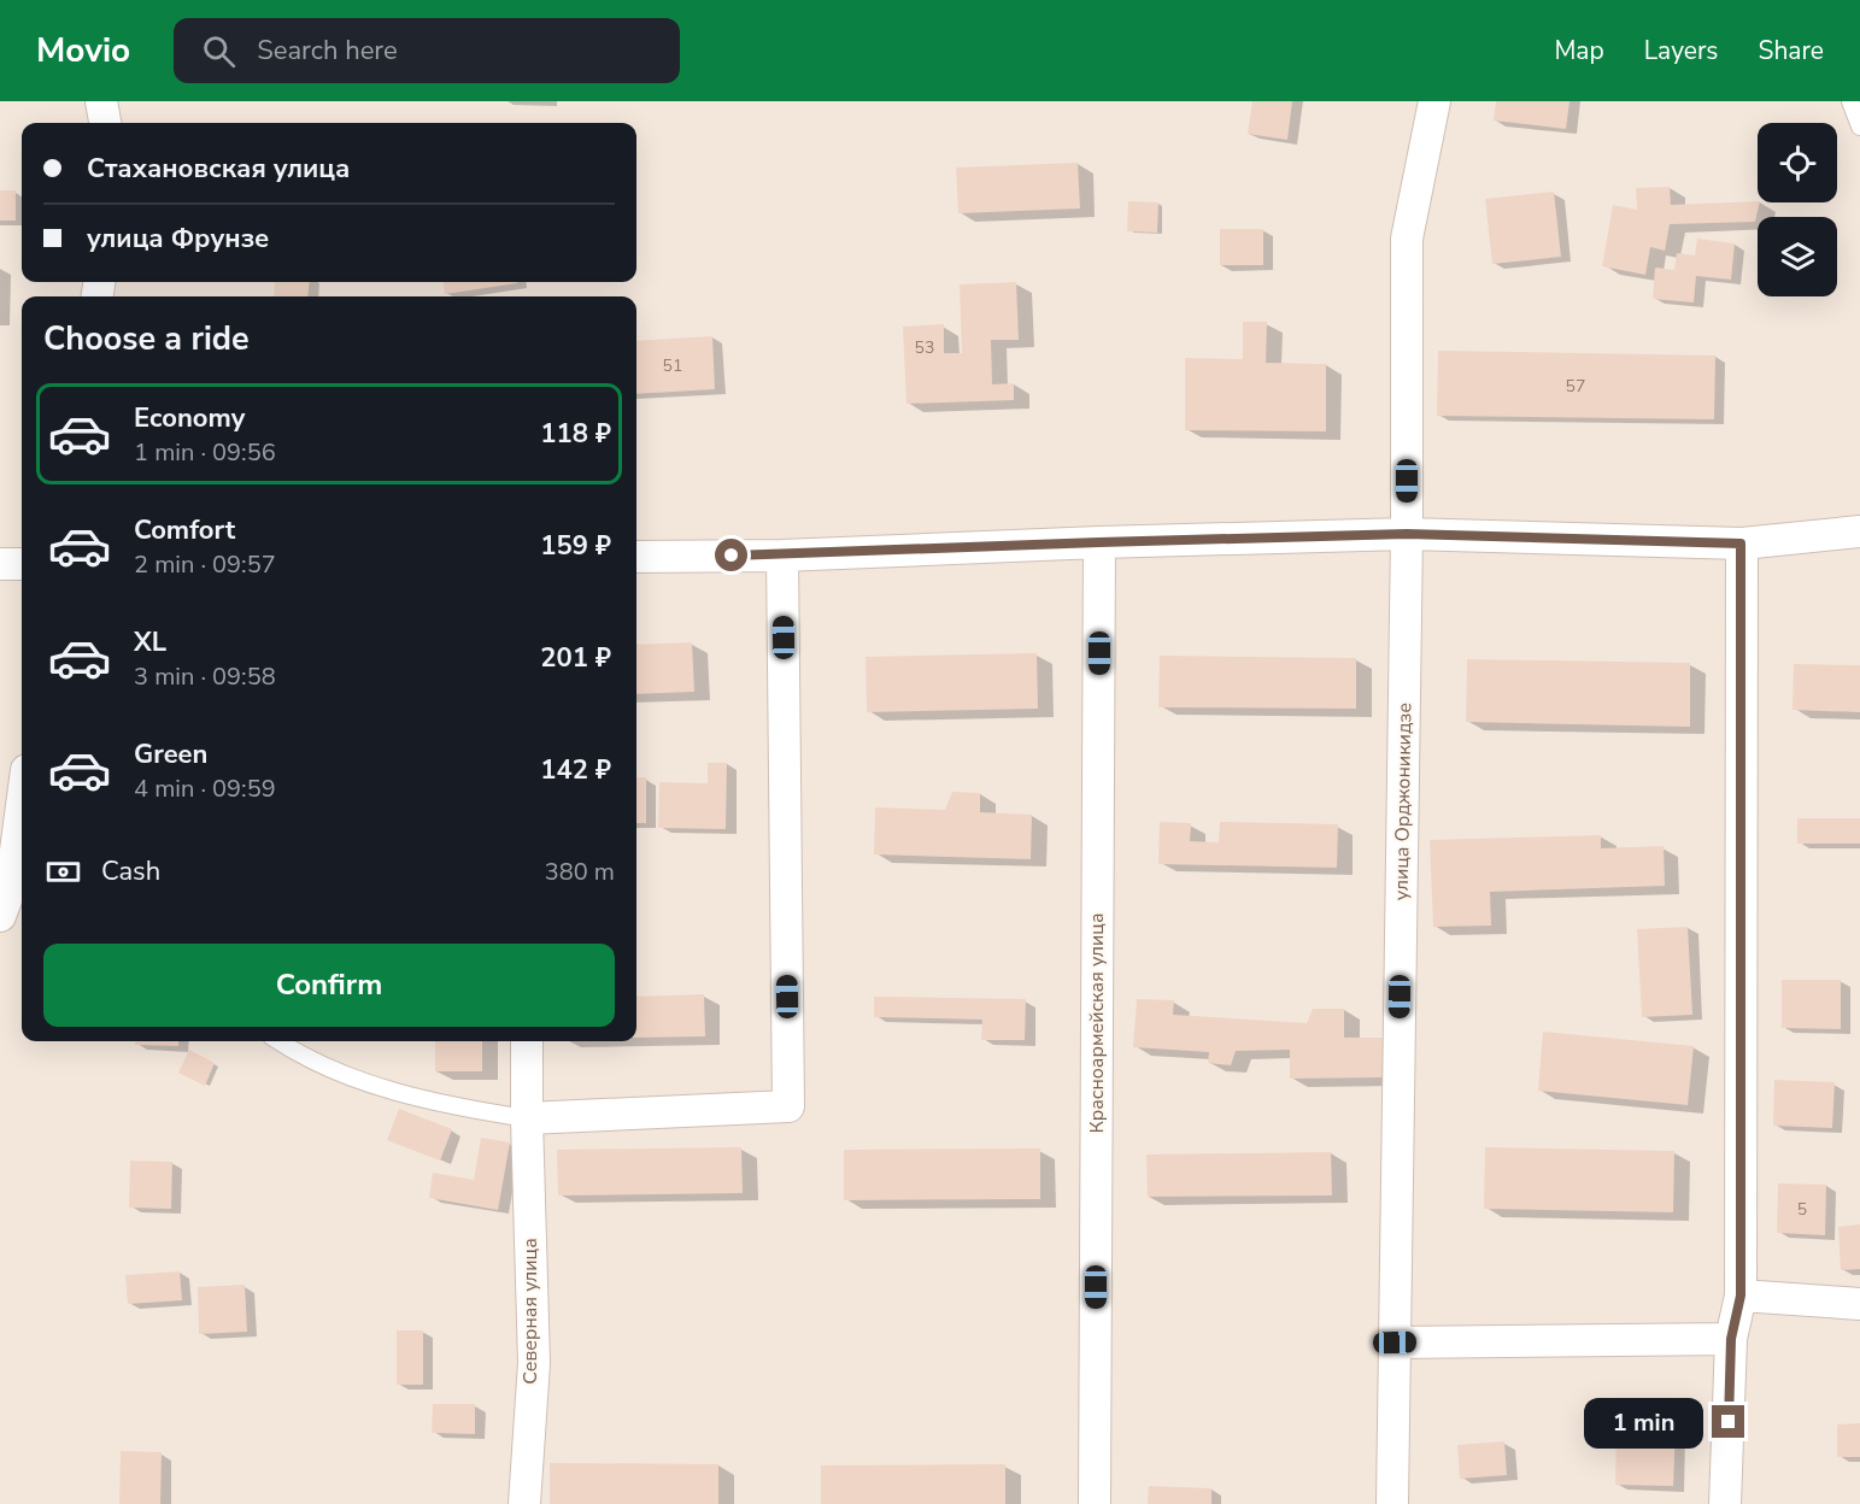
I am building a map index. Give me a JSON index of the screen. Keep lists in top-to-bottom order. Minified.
{"streets":{"street":["улица Орджоникидзе","Красноармейская улица","Северная улица"]},"house_numbers":["53","51","57","5"],"page":{"header":"Movio","search":"Search here","nav":["Map","Layers","Share"],"banner":["Стахановская улица","улица Фрунзе"],"heading":"Choose a ride","list":[{"name":"Economy","note":"1 min · 09:56","value":"118 ₽"},{"name":"Comfort","note":"2 min · 09:57","value":"159 ₽"},{"name":"XL","note":"3 min · 09:58","value":"201 ₽"},{"name":"Green","note":"4 min · 09:59","value":"142 ₽"}],"pay":["Cash","380 m"],"buttons":"Confirm","bubble":"1 min"}}
